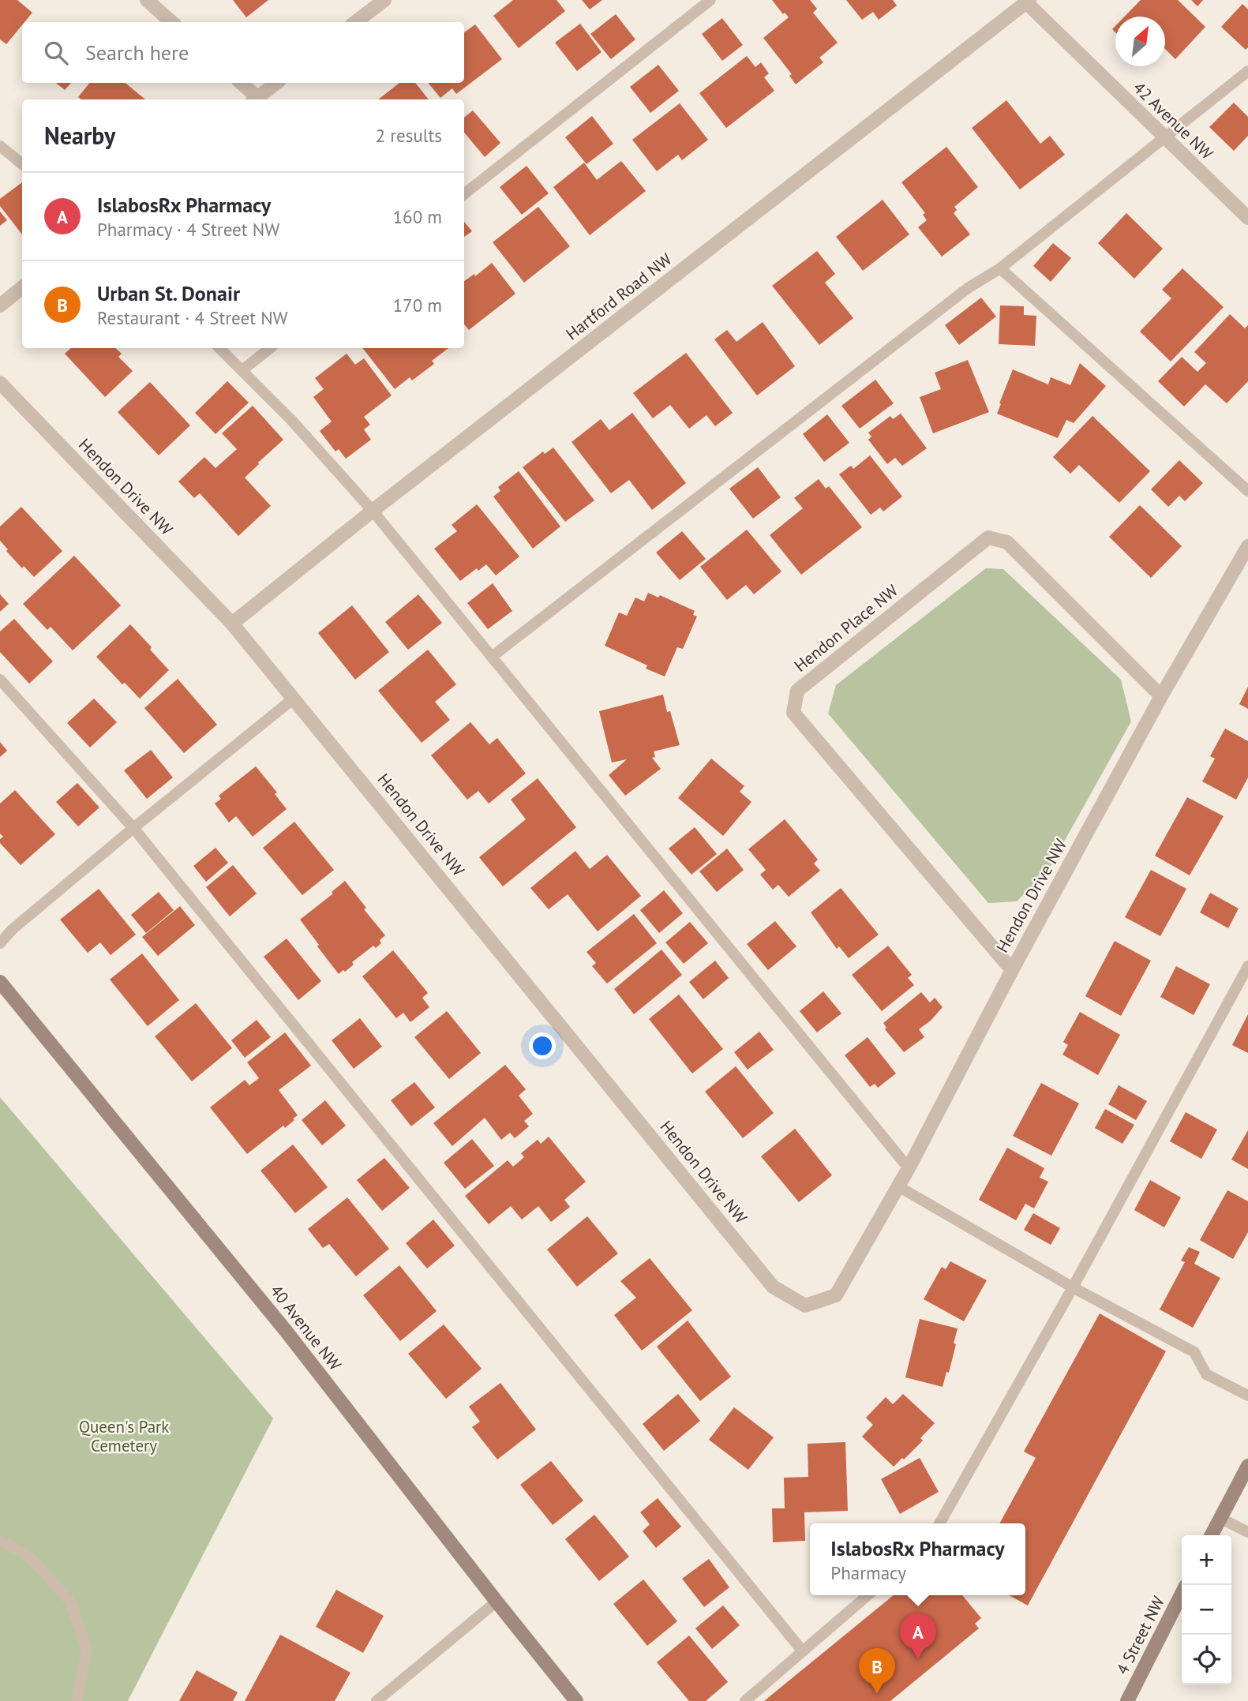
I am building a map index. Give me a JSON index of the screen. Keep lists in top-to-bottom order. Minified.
{"streets":{"street":["42 Avenue NW","Hartford Road NW","Hendon Drive NW","Hendon Place NW","40 Avenue NW","4 Street NW"]},"crossings":[["42 Avenue NW","Hartford Road NW"],["Hartford Road NW","Hendon Drive NW"],["Hendon Drive NW","Hendon Place NW"]],"parks":["Queen's Park Cemetery"],"north":"top right","page":{"search":"Search here","heading":["Nearby","2 results"],"list":[{"mark":"A","name":"IslabosRx Pharmacy","note":"Pharmacy · 4 Street NW","value":"160 m"},{"mark":"B","name":"Urban St. Donair","note":"Restaurant · 4 Street NW","value":"170 m"}],"popup":["IslabosRx Pharmacy","Pharmacy"],"map_buttons":["+","−"],"pins":["A","B"]}}
